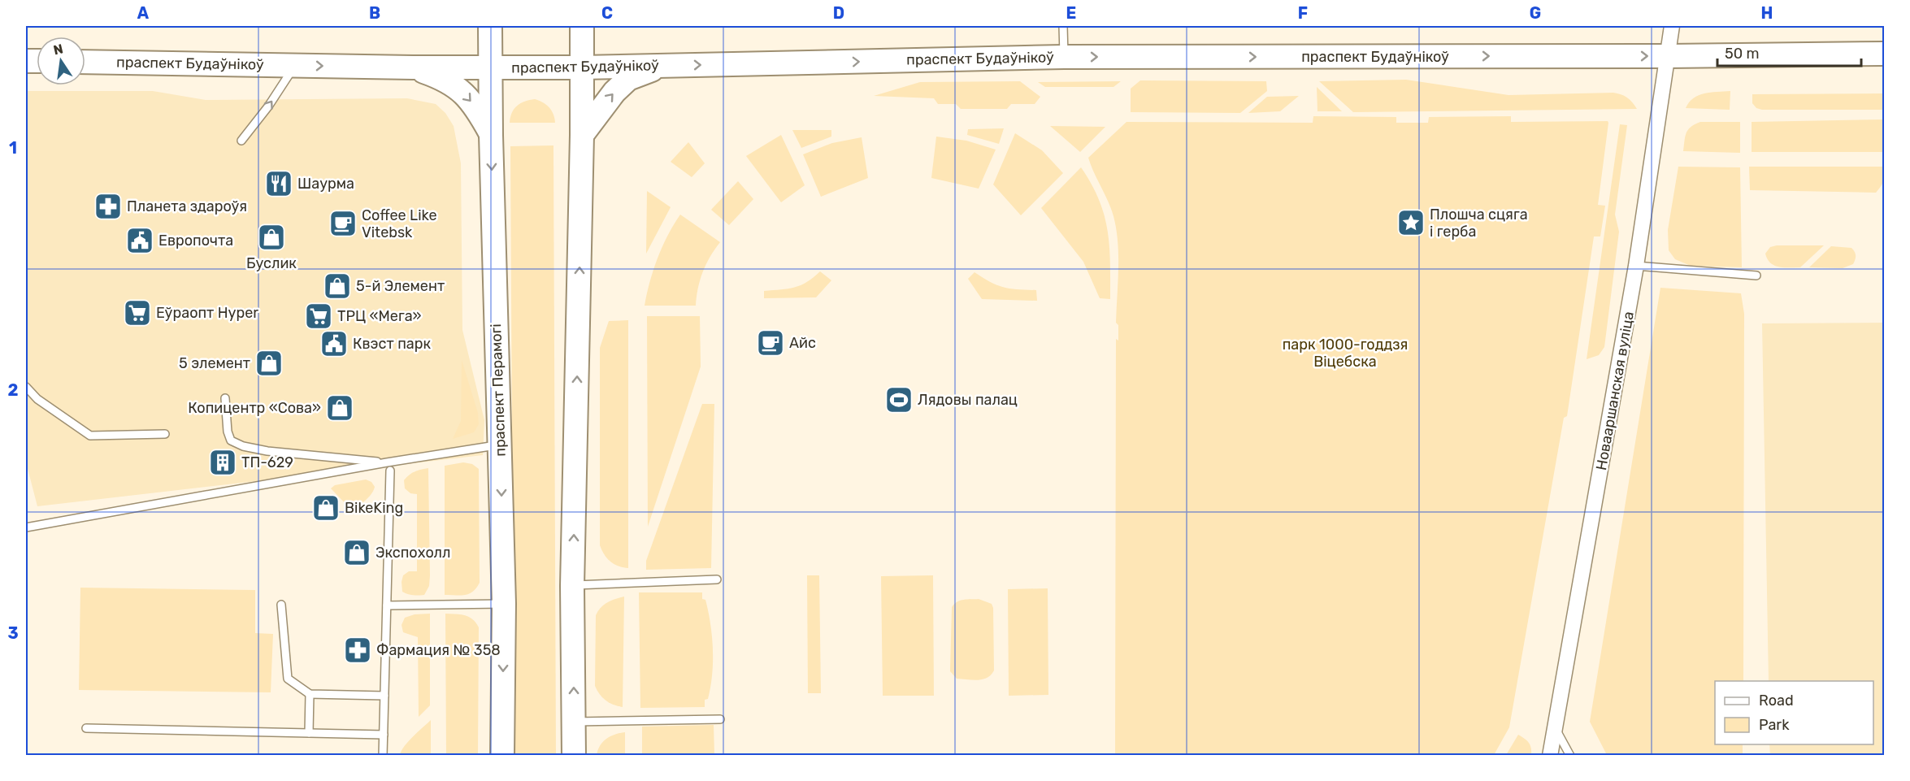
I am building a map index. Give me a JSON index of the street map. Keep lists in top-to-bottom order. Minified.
{"streets":{"main road":["праспект Будаўнікоў","праспект Перамогі"],"street":["Новааршанская вуліца"]},"crossings":[["праспект Будаўнікоў","праспект Перамогі"],["праспект Будаўнікоў","Новааршанская вуліца"]],"one_way":["праспект Будаўнікоў"],"parks":["парк 1000-годдзя Віцебска"],"places":{"restaurant":["Шаурма"],"pharmacy":["Планета здароўя","Фармация № 358"],"place":["Плошча сцяга і герба"],"cafe":["Coffee Like Vitebsk","Айс"],"shop":["Буслик","5-й Элемент","5 элемент","Копицентр «Сова»","BikeKing","Экспохолл"],"public building":["Европочта","Квэст парк"],"supermarket":["Еўраопт Hyper","ТРЦ «Мега»"],"sports":["Лядовы палац"],"building":["ТП-629"]},"legend":["Road","Park"],"scale_bar":"50 m","north":"top","grid":{"columns":["A","B","C","D","E","F","G","H"],"rows":["1","2","3"]}}
